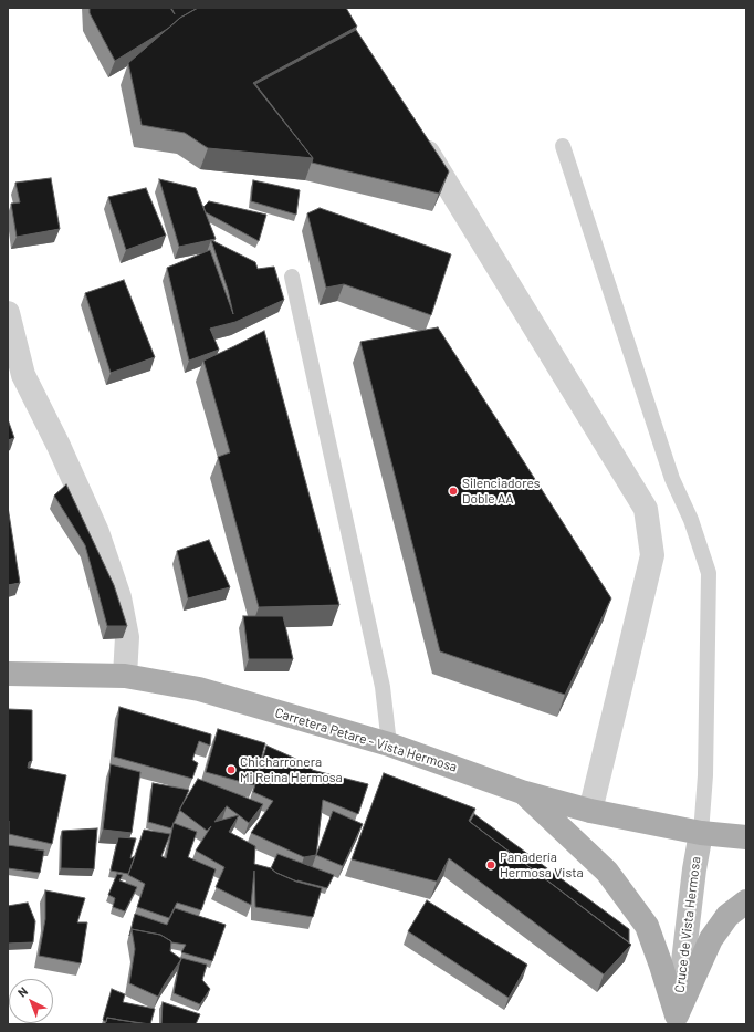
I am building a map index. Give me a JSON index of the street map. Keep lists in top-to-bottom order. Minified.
{"streets":{"main road":["Carretera Petare - Vista Hermosa"],"street":["Cruce de Vista Hermosa"]},"crossings":[["Carretera Petare - Vista Hermosa","Cruce de Vista Hermosa"]],"places":["Silenciadores Doble AA","Chicharronera Mi Reina Hermosa","Panadería Hermosa Vista"],"north":"top left"}
